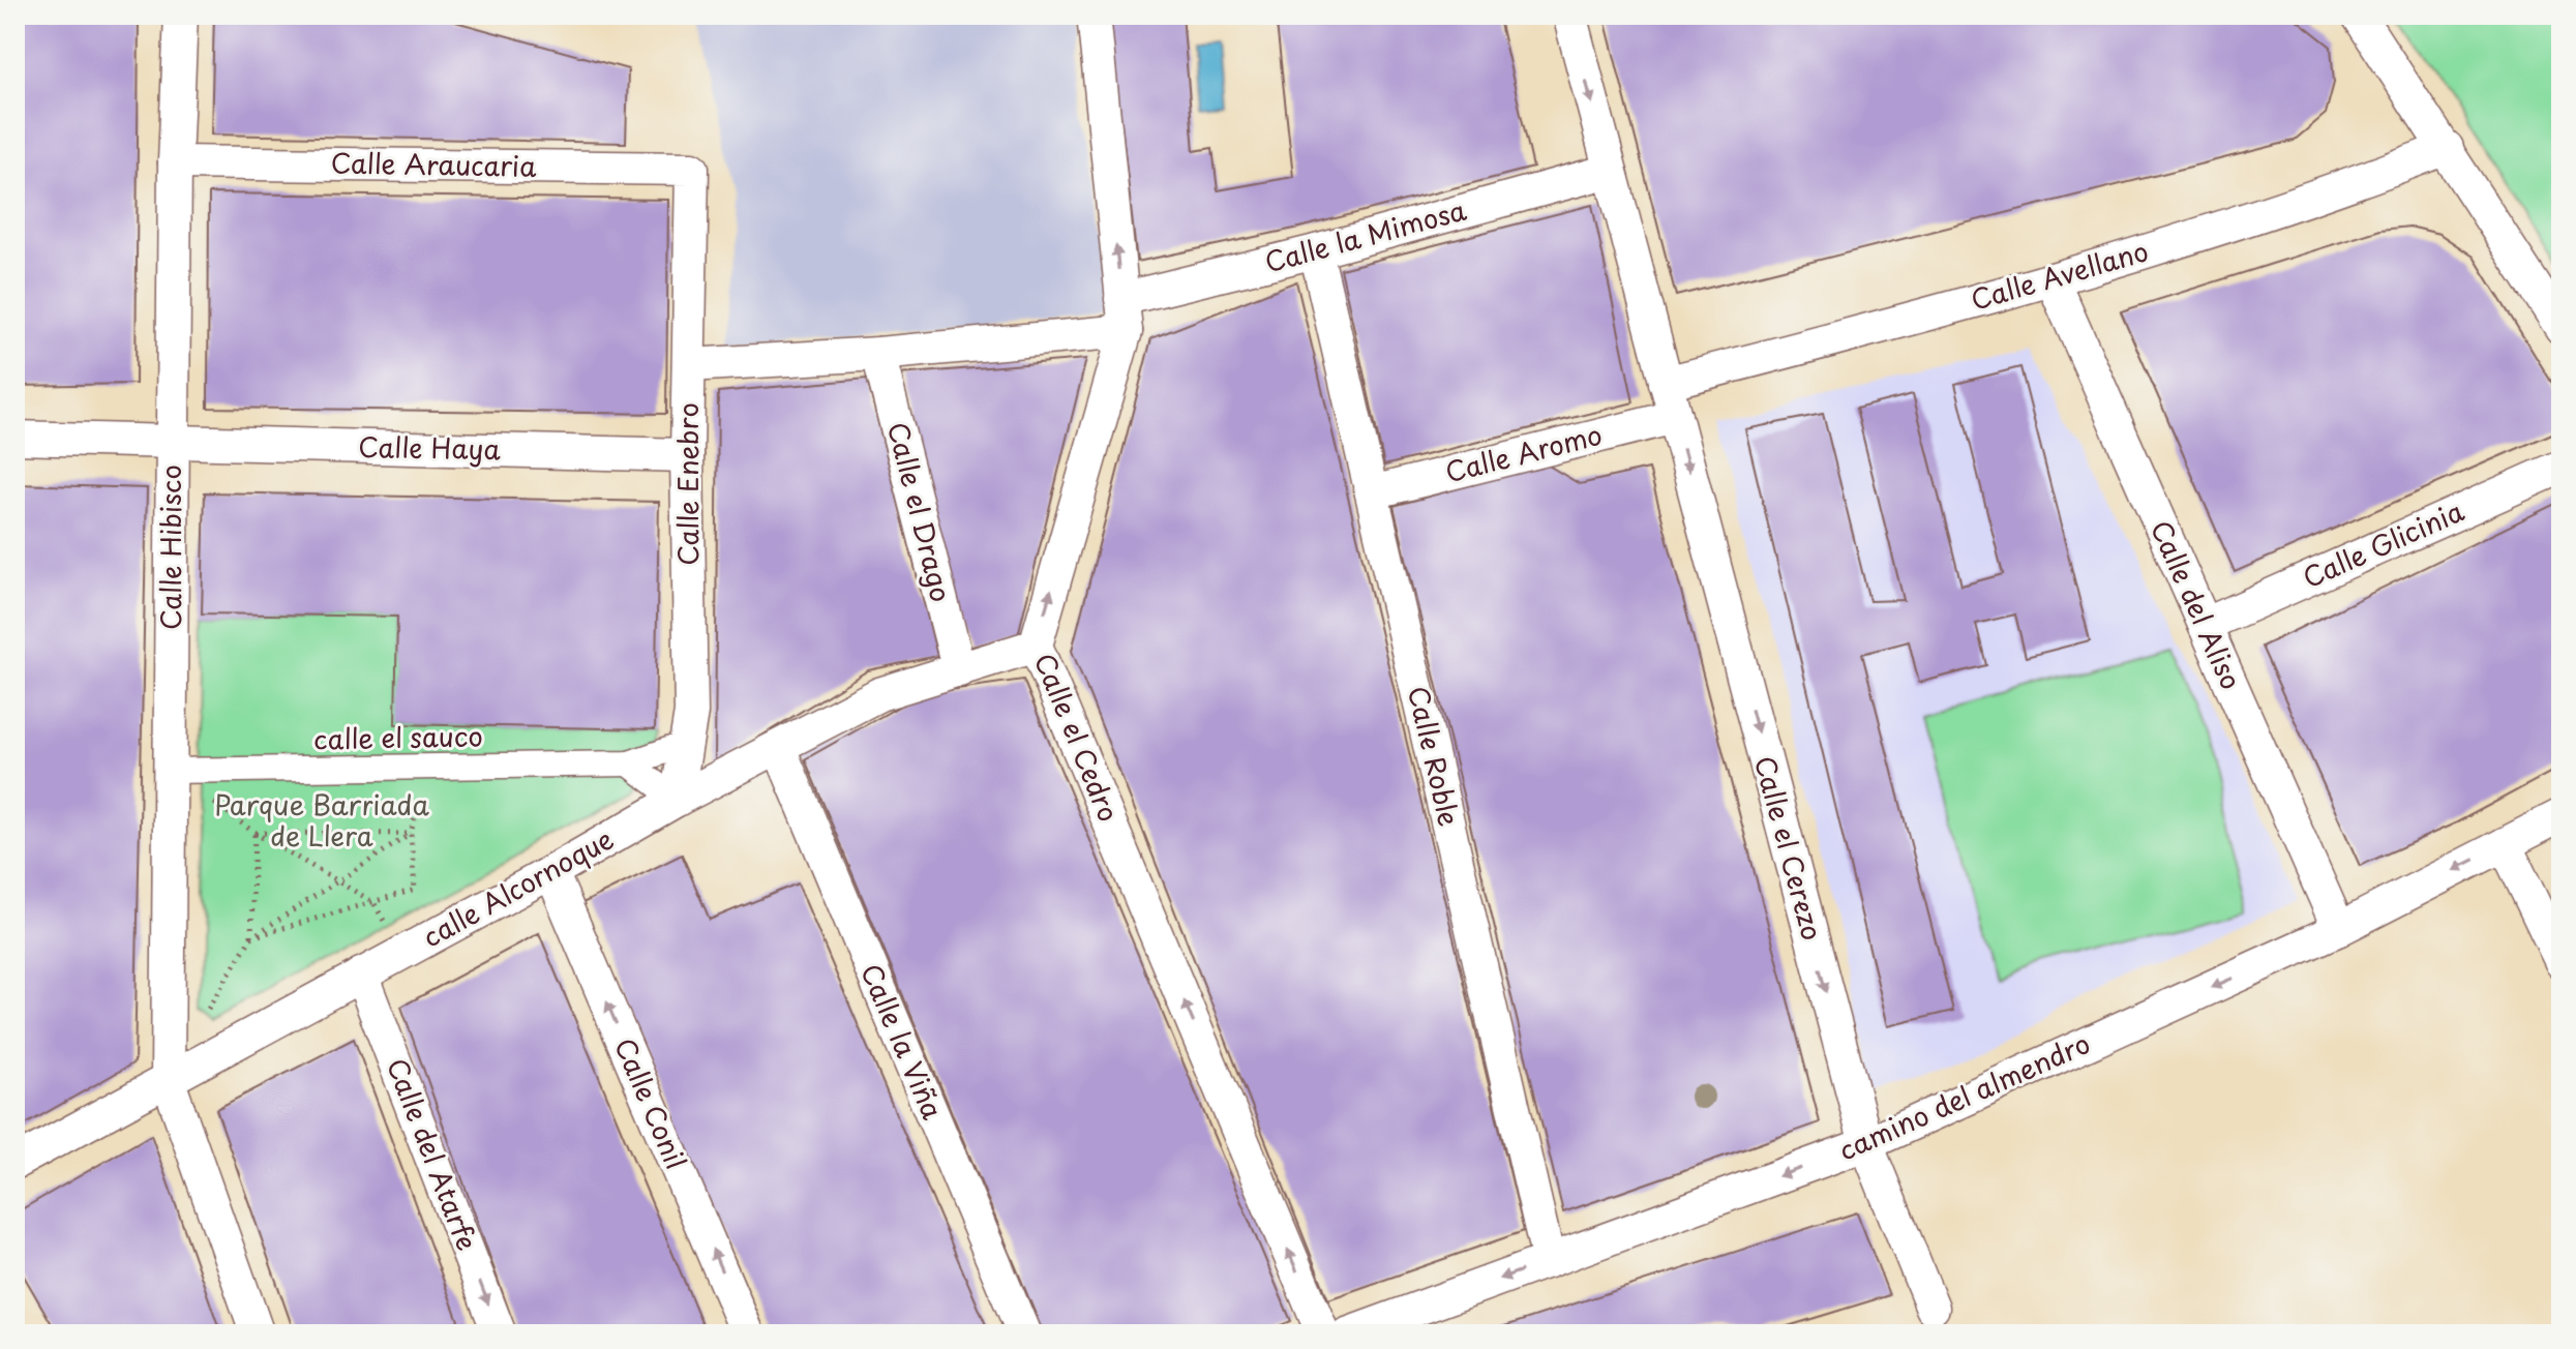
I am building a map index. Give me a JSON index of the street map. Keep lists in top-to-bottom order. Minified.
{"streets":{"street":["Calle Araucaria","Calle la Mimosa","Calle Avellano","Calle Haya","Calle Aromo","Calle Enebro","Calle el Drago","Calle Glicinia","Calle Hibisco","Calle del Aliso","Calle el Cedro","calle el sauco","Calle Roble","Calle el Cerezo","calle Alcornoque","Calle la Viña","camino del almendro","Calle Conil","Calle del Atarfe"]},"crossings":[["Calle Araucaria","Calle Enebro"],["Calle Araucaria","Calle Hibisco"],["Calle la Mimosa","Calle Enebro"],["Calle la Mimosa","Calle el Drago"],["Calle la Mimosa","Calle el Cedro"],["Calle la Mimosa","Calle Roble"],["Calle la Mimosa","Calle el Cerezo"],["Calle Avellano","Calle del Aliso"],["Calle Avellano","Calle el Cerezo"],["Calle Haya","Calle Enebro"],["Calle Haya","Calle Hibisco"],["Calle Aromo","Calle Roble"],["Calle Aromo","Calle el Cerezo"],["Calle Enebro","calle el sauco"],["Calle Enebro","calle Alcornoque"],["Calle el Drago","calle Alcornoque"],["Calle Glicinia","Calle del Aliso"],["Calle Hibisco","calle el sauco"],["Calle Hibisco","calle Alcornoque"],["Calle del Aliso","camino del almendro"],["Calle el Cedro","calle Alcornoque"],["Calle Roble","camino del almendro"],["Calle el Cerezo","camino del almendro"],["calle Alcornoque","Calle la Viña"],["calle Alcornoque","Calle Conil"],["calle Alcornoque","Calle del Atarfe"]],"one_way":["Calle el Cedro","Calle el Cerezo","camino del almendro","Calle Conil","Calle del Atarfe"],"parks":["Parque Barriada de Llera"]}
